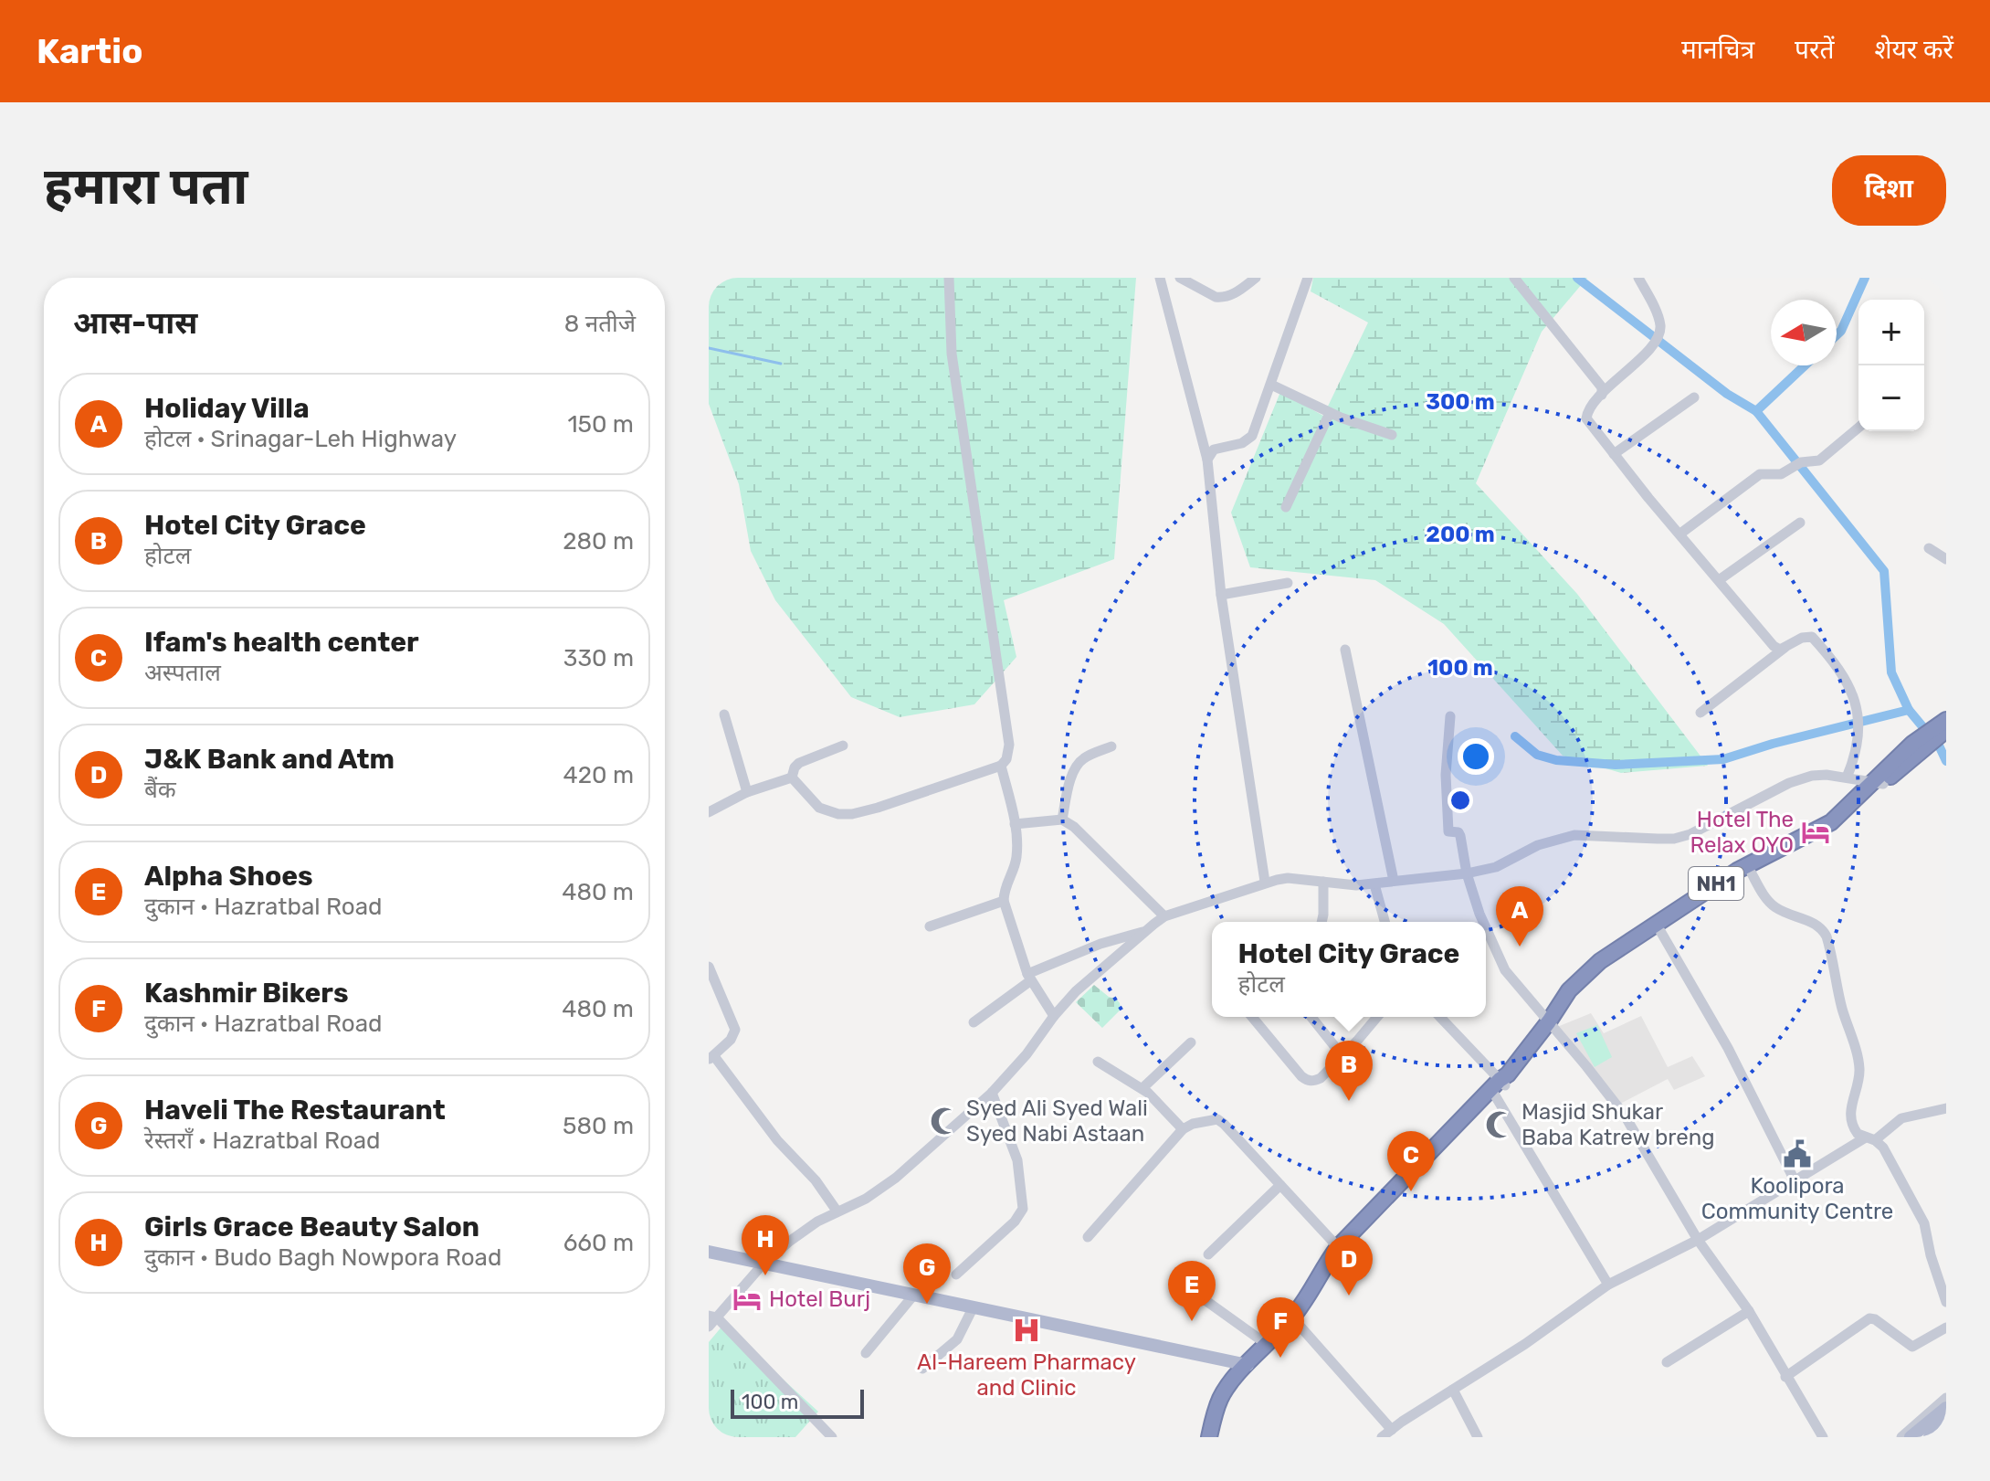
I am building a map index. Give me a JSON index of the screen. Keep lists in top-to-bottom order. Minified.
{"streets":{"highway":["NH1"]},"places":{"hotel":["Hotel The Relax OYO","Hotel Burj"],"mosque":["Syed Ali Syed Wali Syed Nabi Astaan","Masjid Shukar Baba Katrew breng"],"public building":["Koolipora Community Centre"],"hospital":["Al-Hareem Pharmacy and Clinic"]},"scale_bar":"100 m","north":"left","page":{"header":"Kartio","nav":["मानचित्र","परतें","शेयर करें"],"buttons":"दिशा","title":"हमारा पता","heading":["आस-पास","8 नतीजे"],"map_buttons":["+","−"],"list":[{"mark":"A","name":"Holiday Villa","note":"होटल · Srinagar-Leh Highway","value":"150 m"},{"mark":"B","name":"Hotel City Grace","note":"होटल","value":"280 m"},{"mark":"C","name":"Ifam's health center","note":"अस्पताल","value":"330 m"},{"mark":"D","name":"J&K Bank and Atm","note":"बैंक","value":"420 m"},{"mark":"E","name":"Alpha Shoes","note":"दुकान · Hazratbal Road","value":"480 m"},{"mark":"F","name":"Kashmir Bikers","note":"दुकान · Hazratbal Road","value":"480 m"},{"mark":"G","name":"Haveli The Restaurant","note":"रेस्तराँ · Hazratbal Road","value":"580 m"},{"mark":"H","name":"Girls Grace Beauty Salon","note":"दुकान · Budo Bagh Nowpora Road","value":"660 m"}],"pins":["A","B","C","H","D","G","E","F"],"popup":["Hotel City Grace","होटल"],"scale":"100 m"},"rings":["300 m","200 m","100 m"]}
